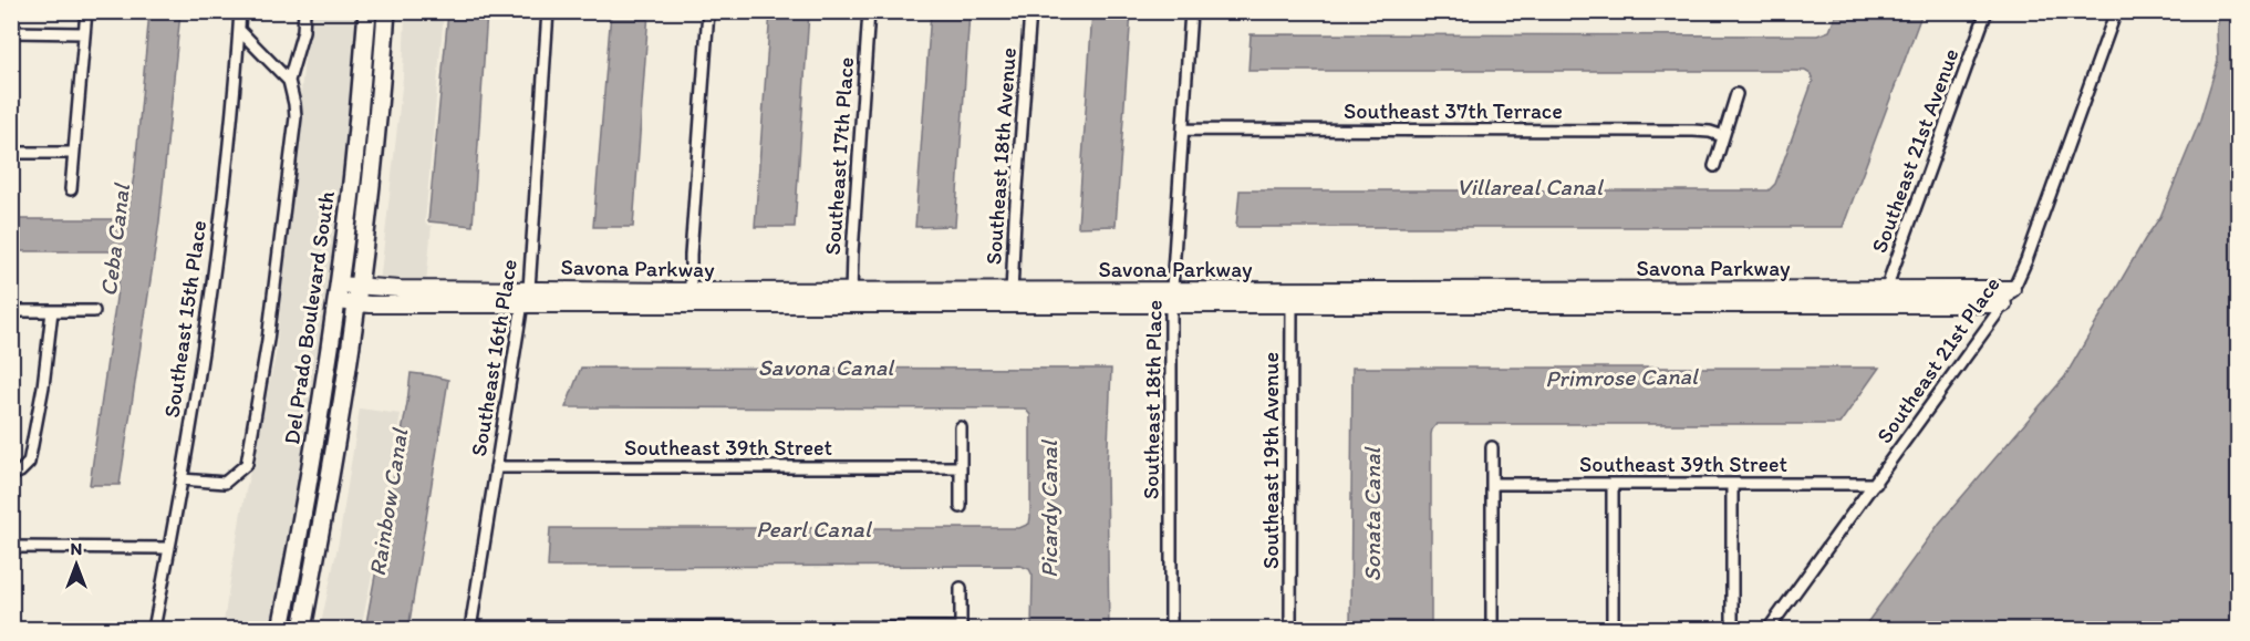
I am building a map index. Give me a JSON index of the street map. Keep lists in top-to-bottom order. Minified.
{"streets":{"main road":["Del Prado Boulevard South"],"street":["Southeast 37th Terrace","Southeast 21st Avenue","Southeast 17th Place","Southeast 18th Avenue","Savona Parkway","Southeast 15th Place","Southeast 16th Place","Southeast 21st Place","Southeast 18th Place","Southeast 39th Street","Southeast 19th Avenue"]},"crossings":[["Southeast 37th Terrace","Southeast 18th Place"],["Southeast 21st Avenue","Savona Parkway"],["Southeast 17th Place","Savona Parkway"],["Southeast 18th Avenue","Savona Parkway"],["Savona Parkway","Del Prado Boulevard South"],["Savona Parkway","Southeast 16th Place"],["Savona Parkway","Southeast 21st Place"],["Savona Parkway","Southeast 18th Place"],["Savona Parkway","Southeast 19th Avenue"],["Southeast 16th Place","Southeast 39th Street"],["Southeast 21st Place","Southeast 39th Street"]],"water":["Villareal Canal","Ceba Canal","Savona Canal","Primrose Canal","Rainbow Canal","Picardy Canal","Sonata Canal","Pearl Canal"],"north":"top"}
